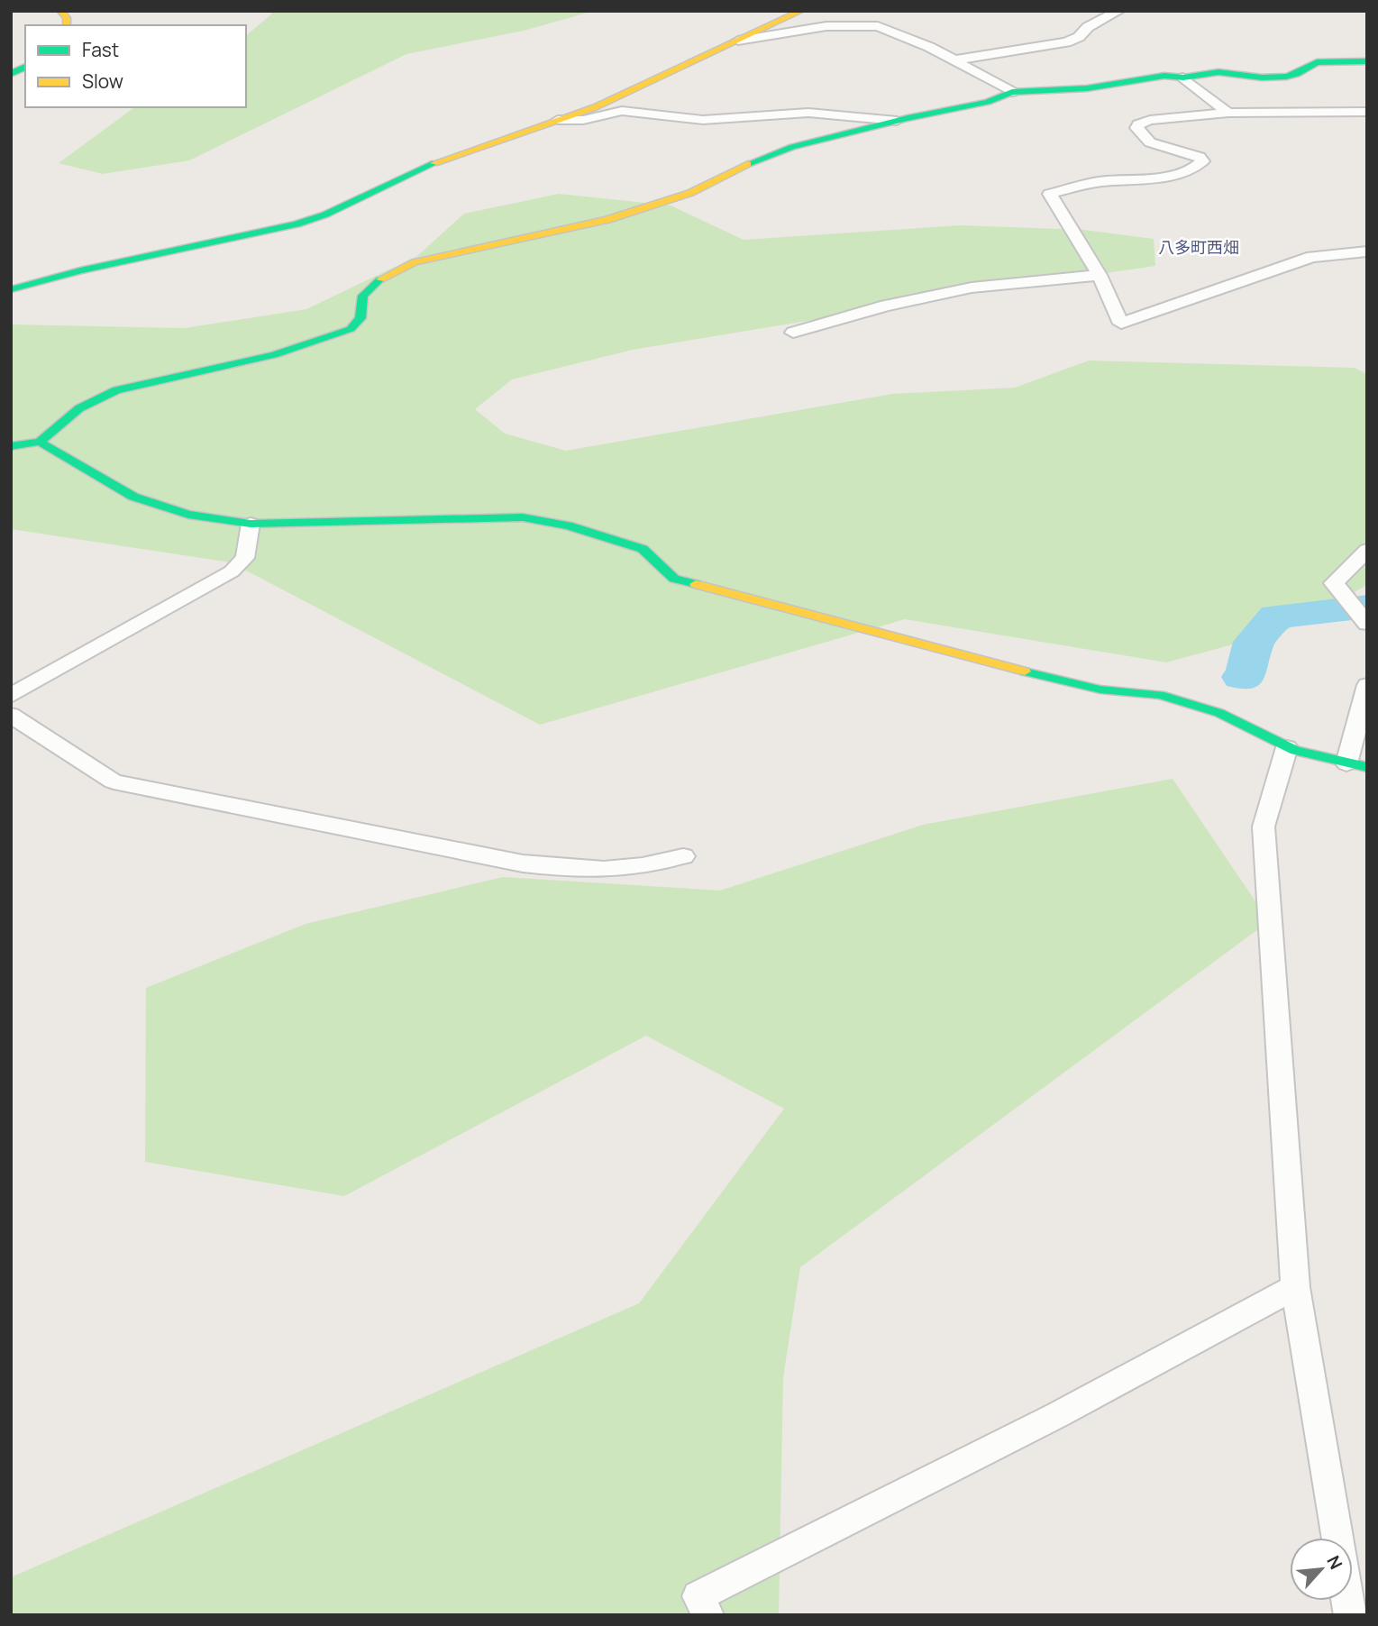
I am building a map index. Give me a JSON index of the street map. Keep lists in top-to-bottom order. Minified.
{"districts":["八多町西畑"],"legend":["Fast","Slow"],"north":"top right"}
